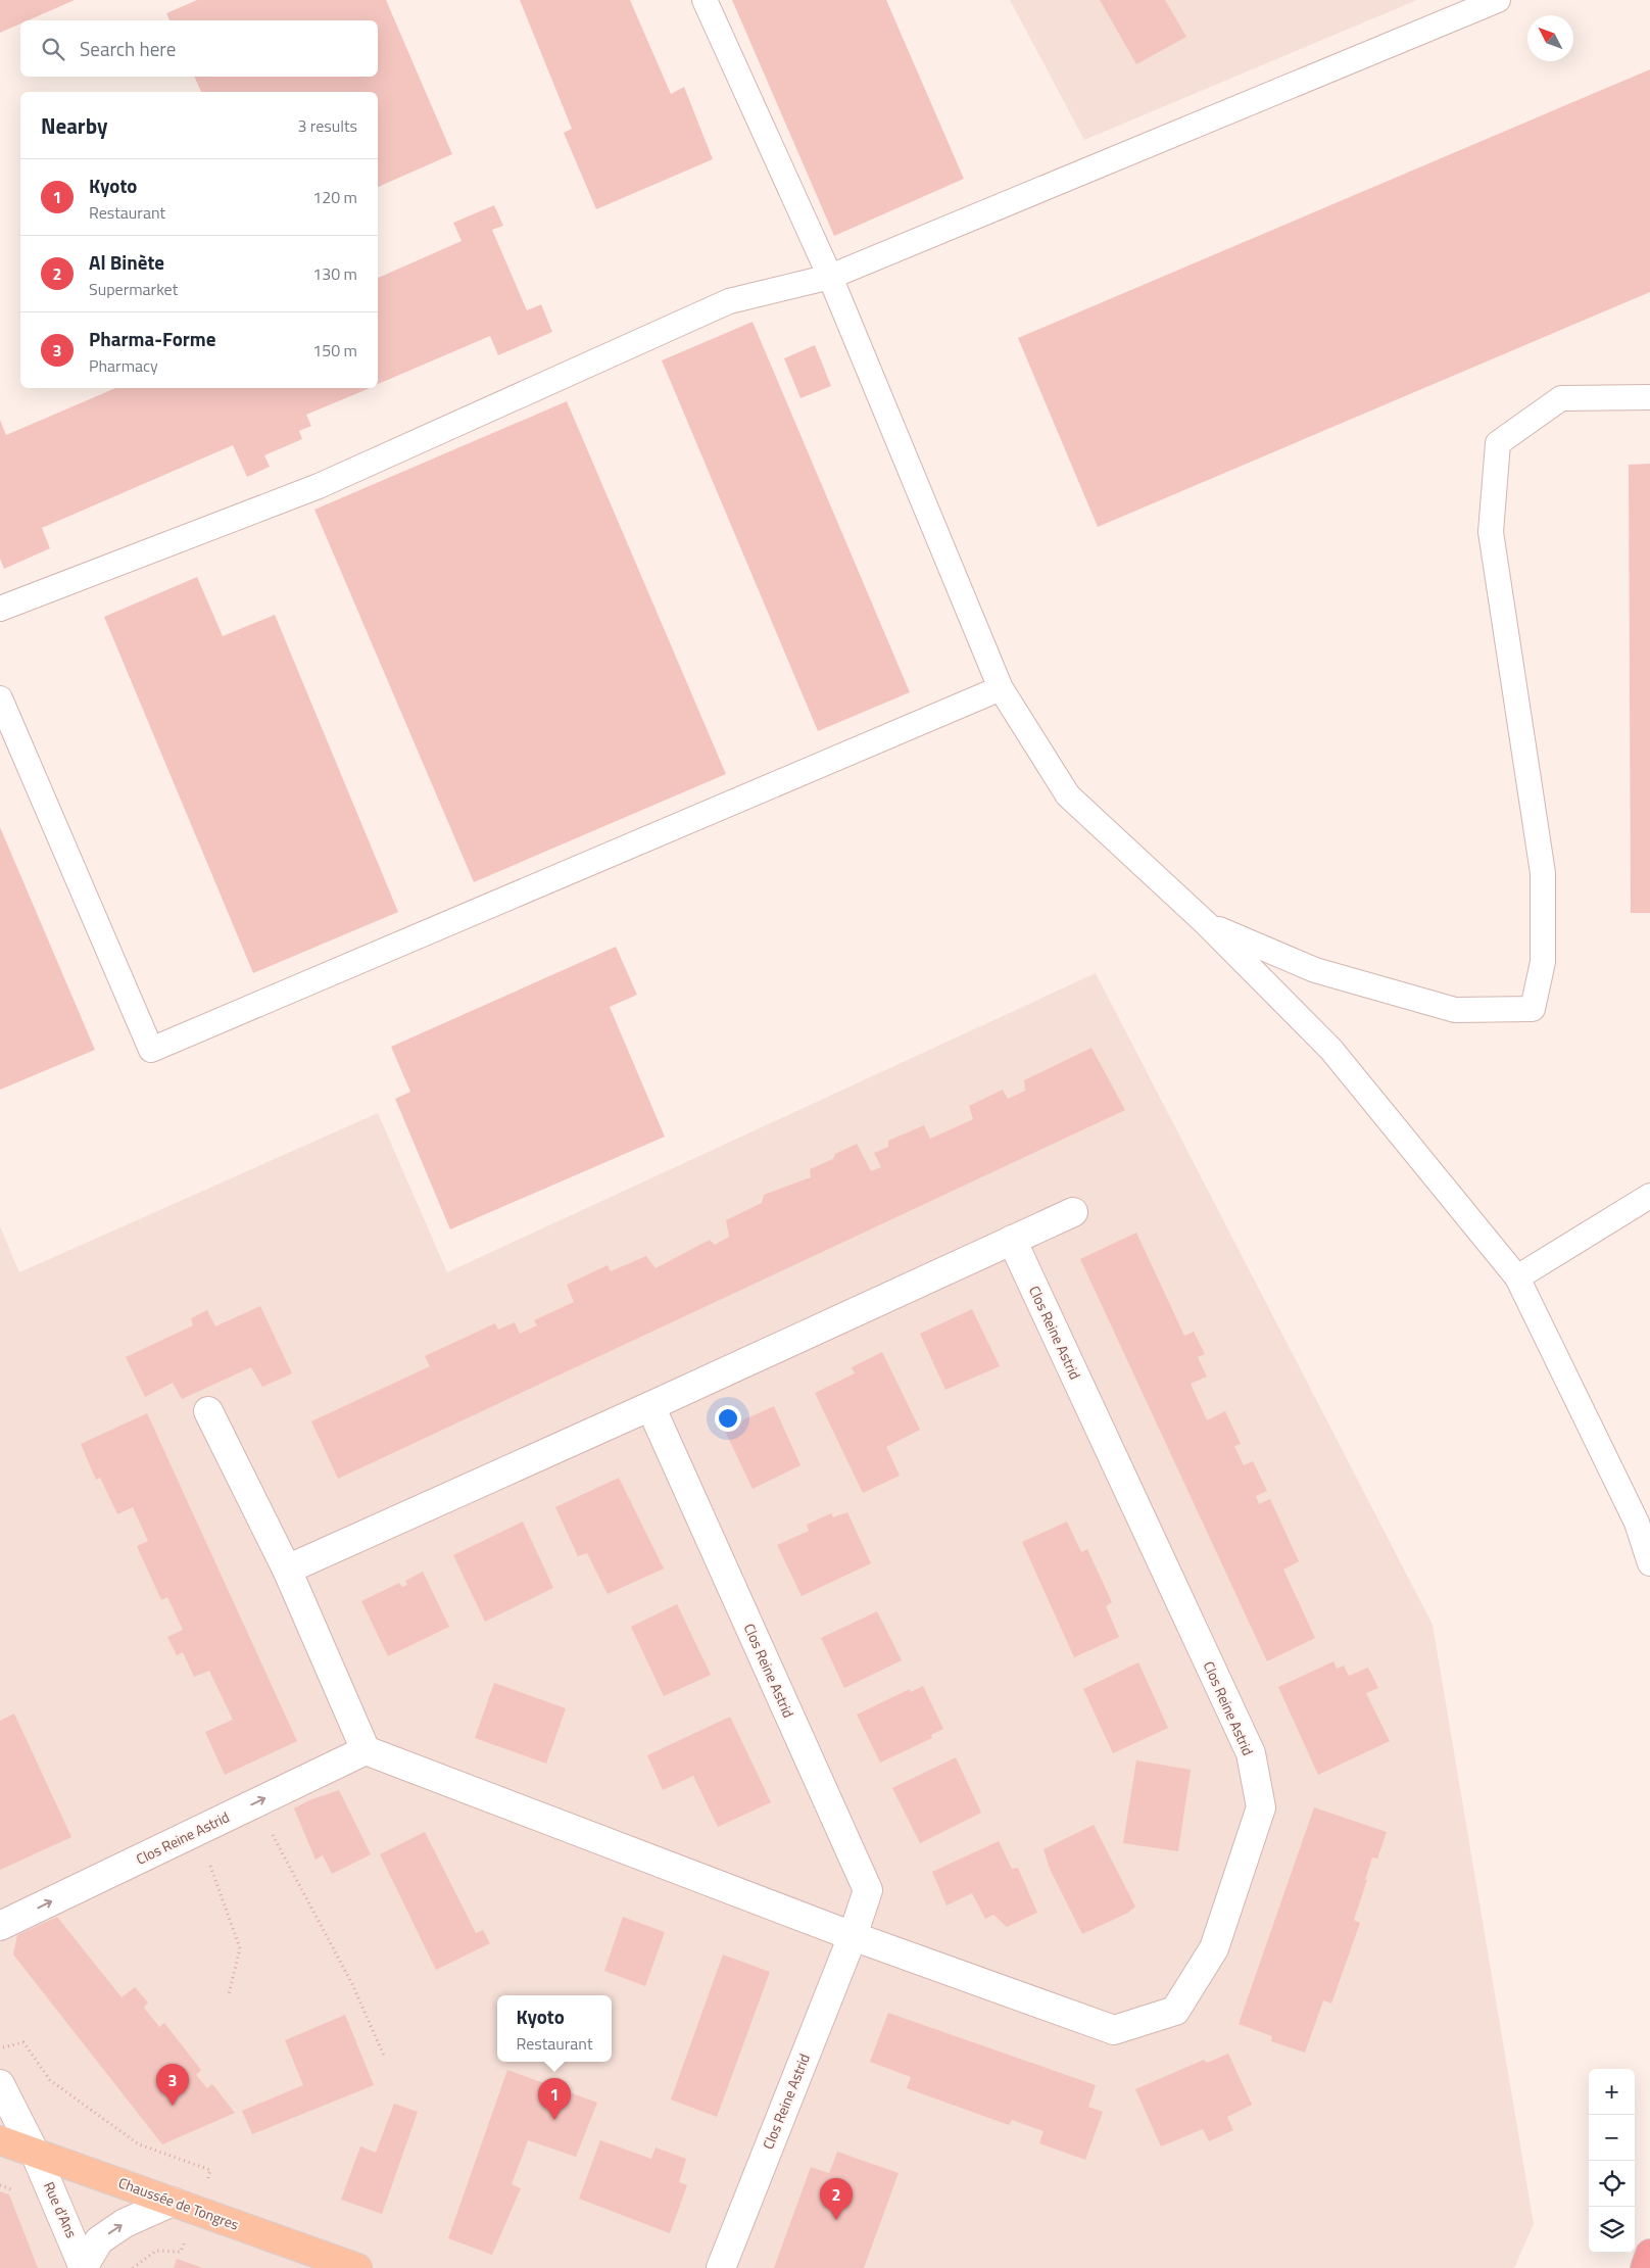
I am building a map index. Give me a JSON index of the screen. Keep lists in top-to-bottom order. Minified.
{"streets":{"main road":["Chaussée de Tongres"],"street":["Clos Reine Astrid","Rue d'Ans"]},"crossings":[["Chaussée de Tongres","Rue d'Ans"]],"north":"top left","page":{"search":"Search here","heading":["Nearby","3 results"],"list":[{"mark":"1","name":"Kyoto","note":"Restaurant","value":"120 m"},{"mark":"2","name":"Al Binète","note":"Supermarket","value":"130 m"},{"mark":"3","name":"Pharma-Forme","note":"Pharmacy","value":"150 m"}],"popup":["Kyoto","Restaurant"],"pins":["3","1","2"],"map_buttons":["+","−"]}}
